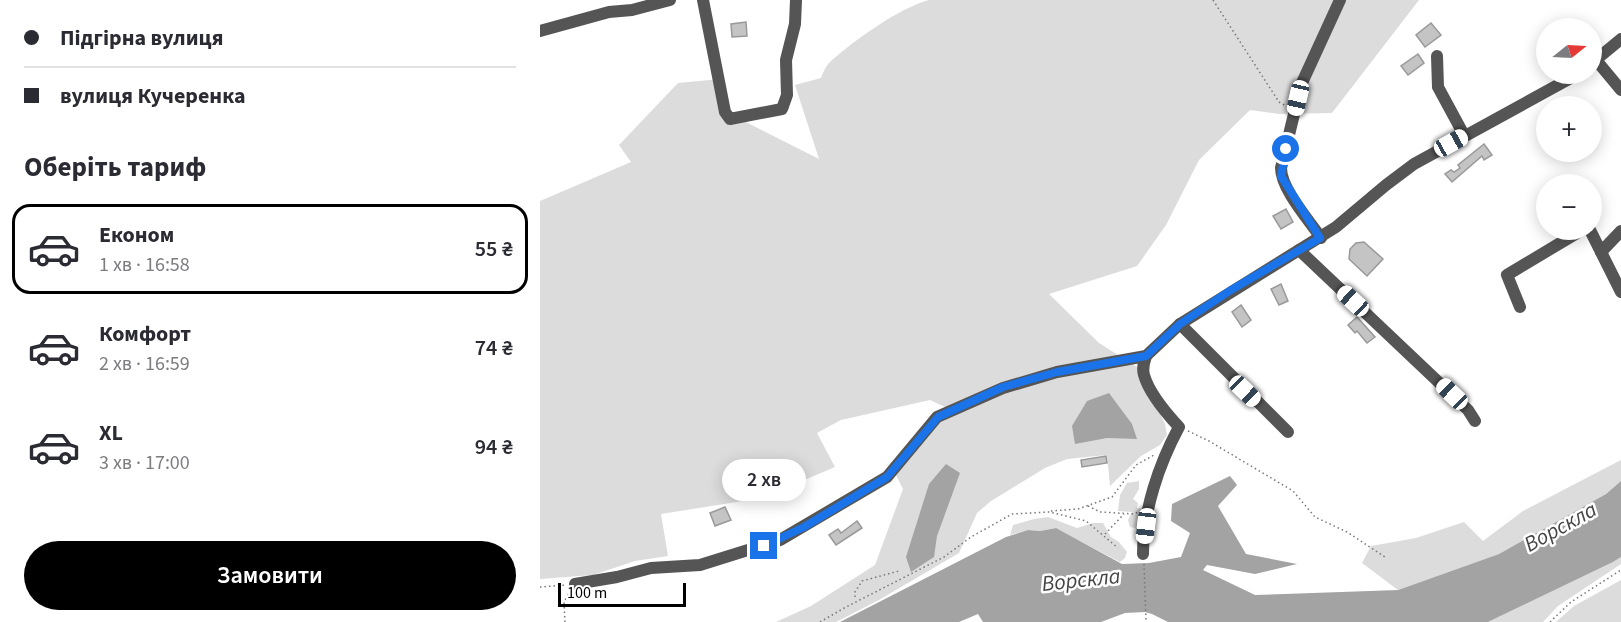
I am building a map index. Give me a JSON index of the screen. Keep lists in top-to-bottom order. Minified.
{"water":["Ворскла"],"scale_bar":"100 m","north":"right","page":{"banner":["Підгірна вулиця","вулиця Кучеренка"],"map_buttons":["+","−"],"heading":"Оберіть тариф","list":[{"name":"Економ","note":"1 хв · 16:58","value":"55 ₴"},{"name":"Комфорт","note":"2 хв · 16:59","value":"74 ₴"},{"name":"XL","note":"3 хв · 17:00","value":"94 ₴"}],"bubble":"2 хв","buttons":"Замовити","scale":"100 m"}}
